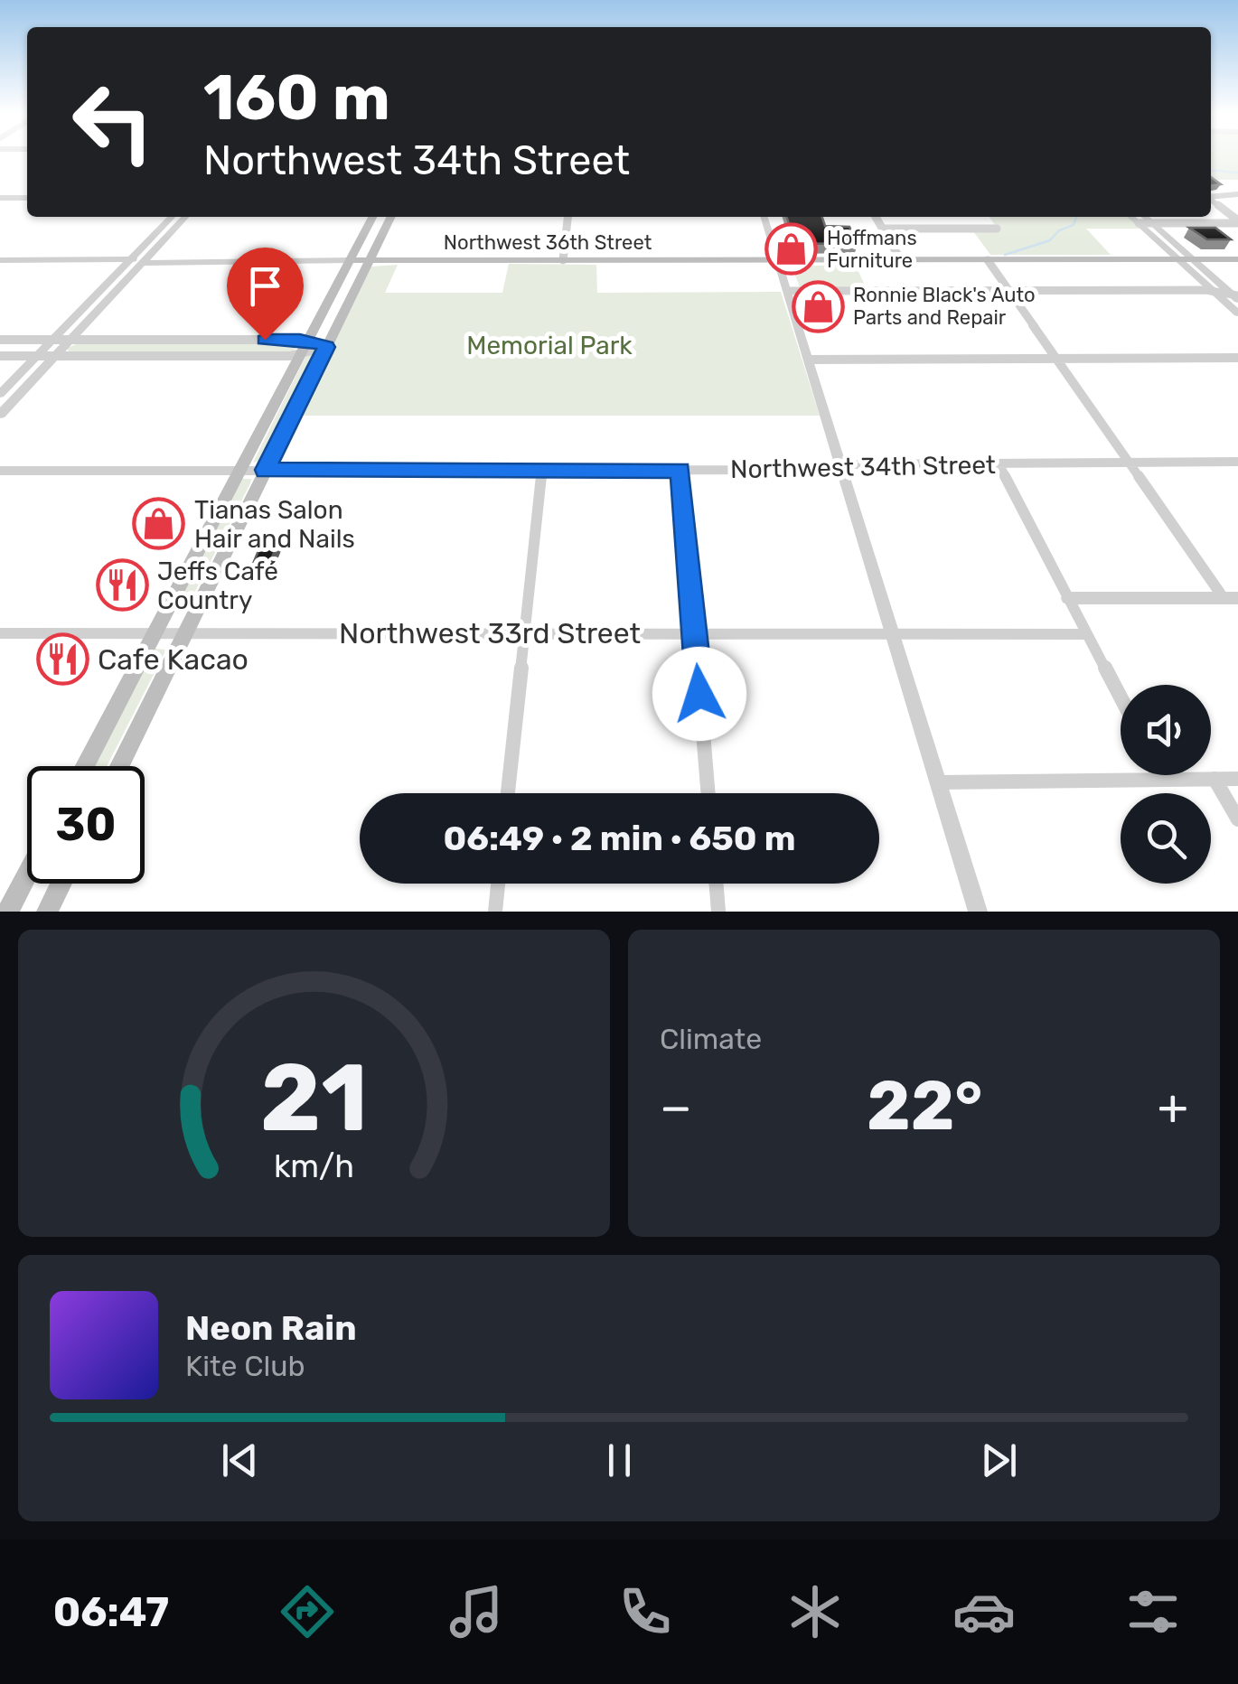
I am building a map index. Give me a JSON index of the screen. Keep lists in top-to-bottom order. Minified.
{"streets":{"main road":["Northwest 36th Street"],"street":["Northwest 34th Street","Northwest 33rd Street"]},"parks":["Memorial Park"],"places":{"shop":["Hoffmans Furniture","Ronnie Black's Auto Parts and Repair","Tianas Salon Hair and Nails"],"restaurant":["Jeffs Café Country","Cafe Kacao"]},"page":{"turn":["160 m","Northwest 34th Street"],"limit":"30","trip":"06:49 · 2 min · 650 m","tile":"Climate","heat":["−","22°","+"],"song":["Neon Rain","Kite Club"],"tabs":"06:47","gauge":["21","km/h"]}}
